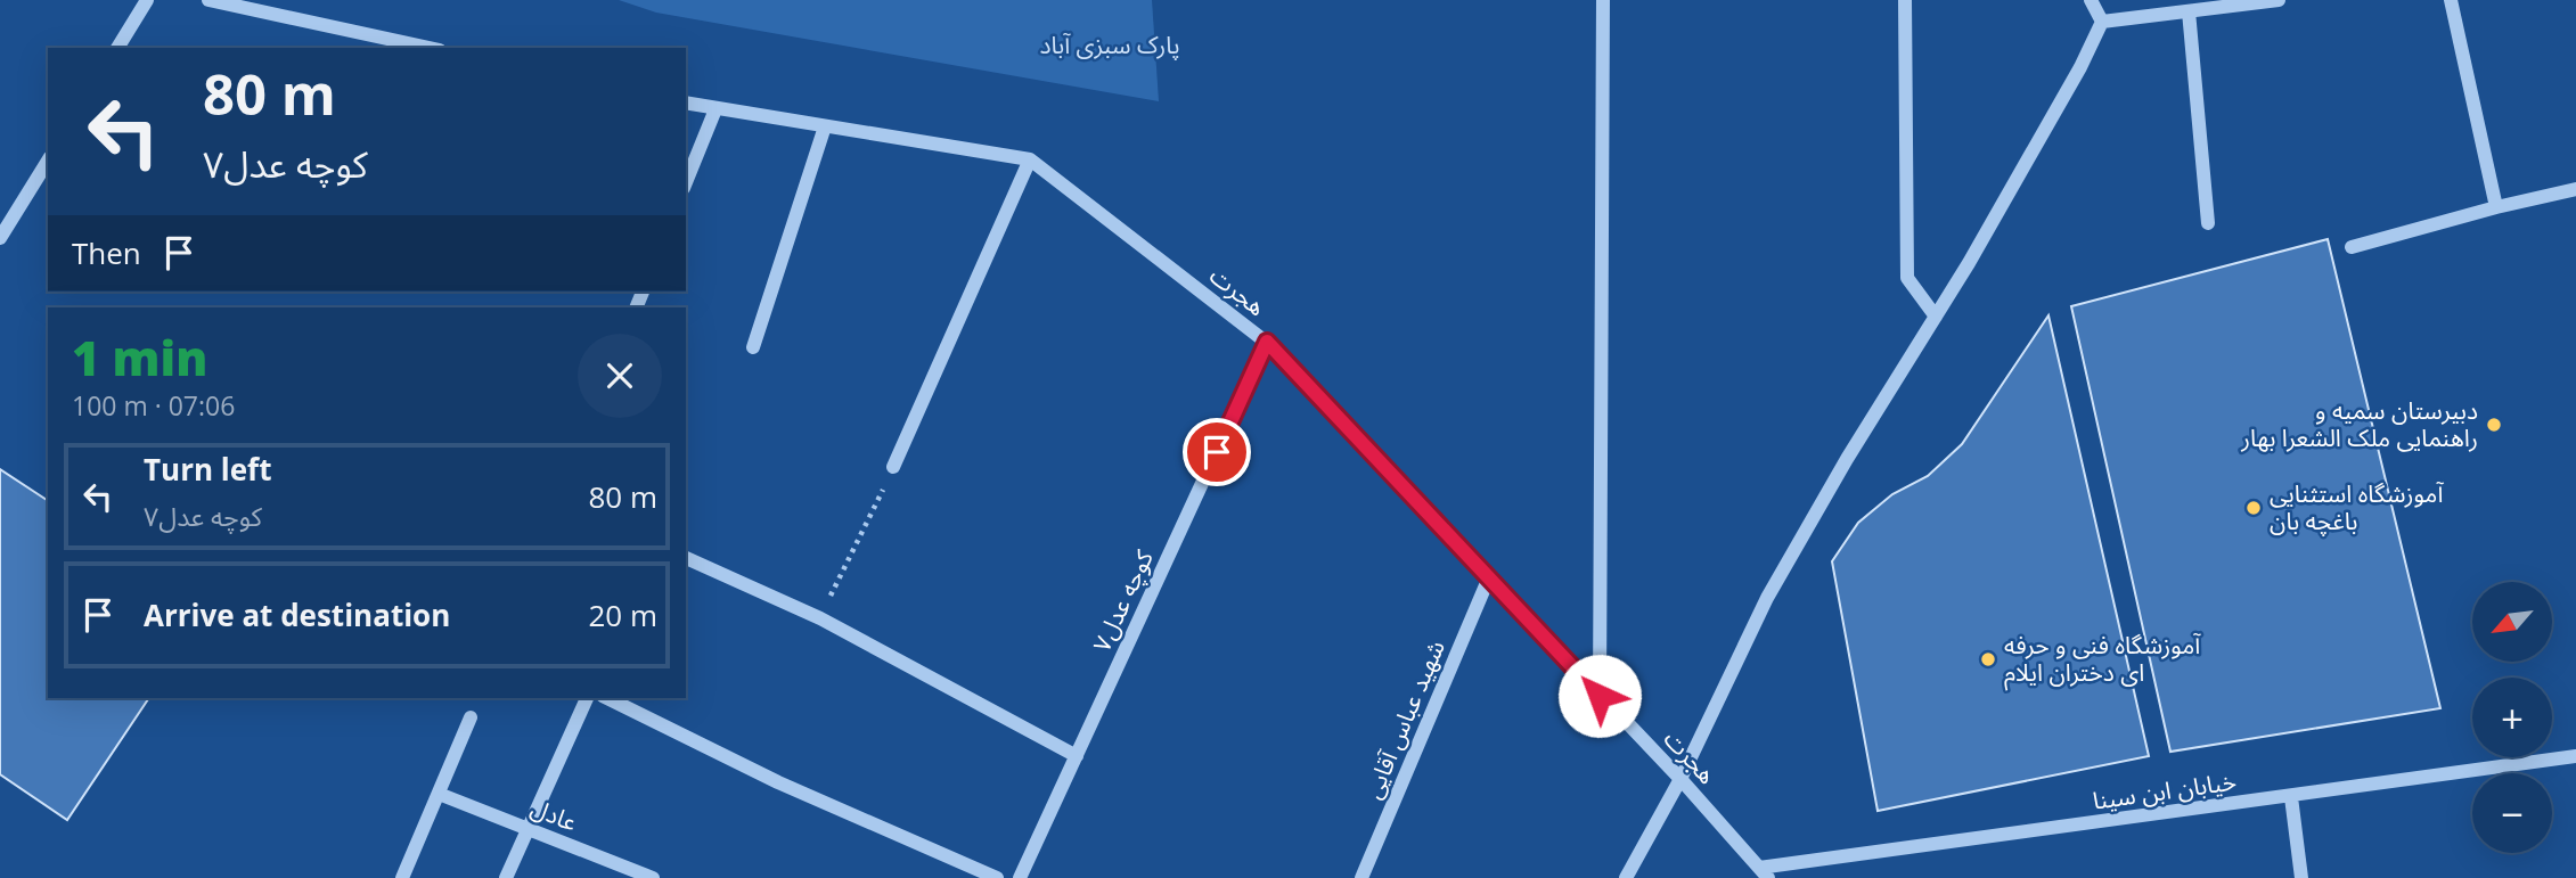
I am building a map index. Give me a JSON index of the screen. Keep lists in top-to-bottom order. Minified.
{"streets":{"street":["هجرت","کوچه عدل۷","شهید عباس آقایی","خیابان ابن سینا","عادل"]},"crossings":[["هجرت","کوچه عدل۷"],["هجرت","شهید عباس آقایی"],["هجرت","خیابان ابن سینا"]],"parks":["پارک سبزی آباد"],"places":["دبیرستان سمیه و راهنمایی ملک الشعرا بهار","آموزشگاه استثنایی باغچه بان","آموزشگاه فنی و حرفه ای دختران ایلام"],"north":"bottom left","page":{"turn":["80 m","کوچه عدل۷"],"then":"Then","heading":["1 min","100 m · 07:06"],"list":[{"name":"Turn left","note":"کوچه عدل۷","value":"80 m"},{"name":"Arrive at destination","value":"20 m"}],"map_buttons":["+","−"]}}
